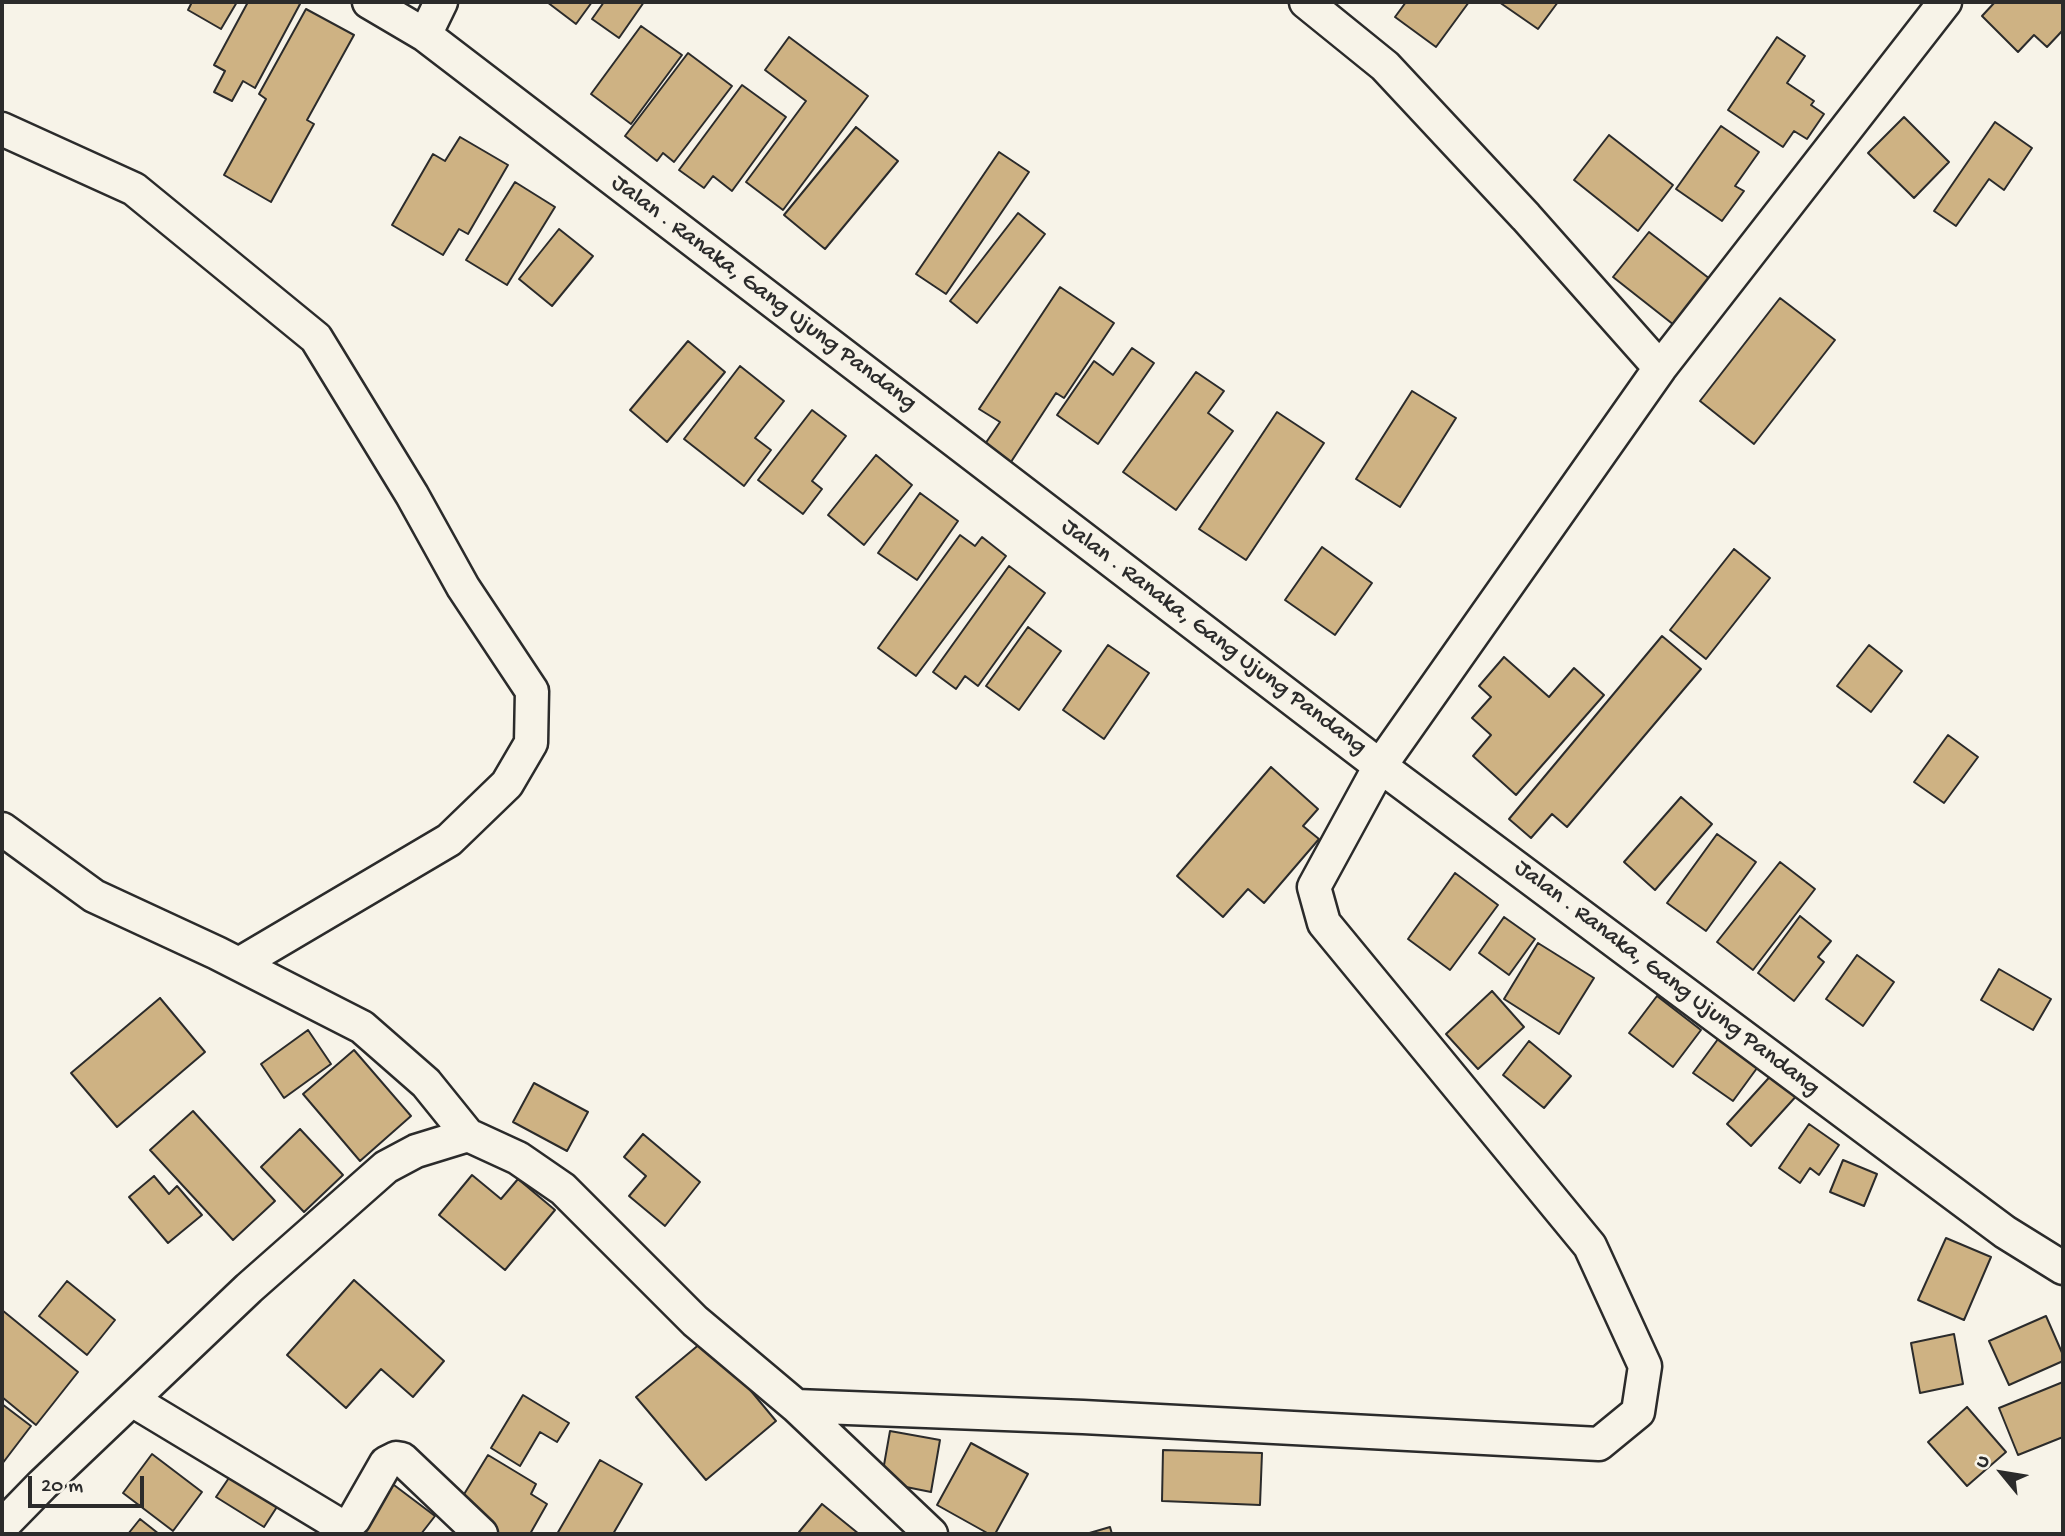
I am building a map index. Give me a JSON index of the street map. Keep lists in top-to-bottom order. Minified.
{"streets":{"street":["Jalan . Ranaka, Gang Ujung Pandang"]},"scale_bar":"20 m","north":"top left"}
